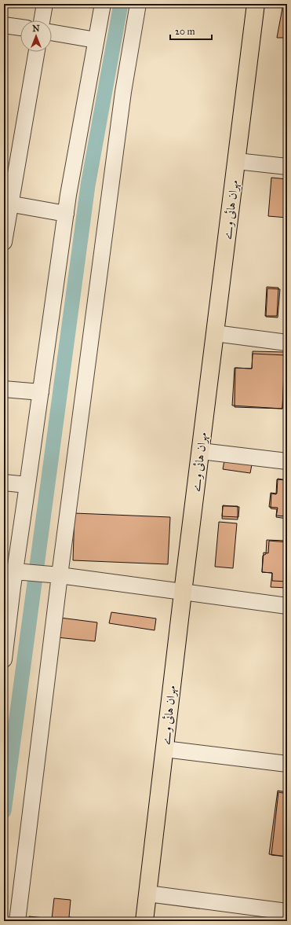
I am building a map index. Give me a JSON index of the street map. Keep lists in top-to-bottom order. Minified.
{"streets":{"main road":["مہران ہائی وے"]},"scale_bar":"20 m","north":"top"}
